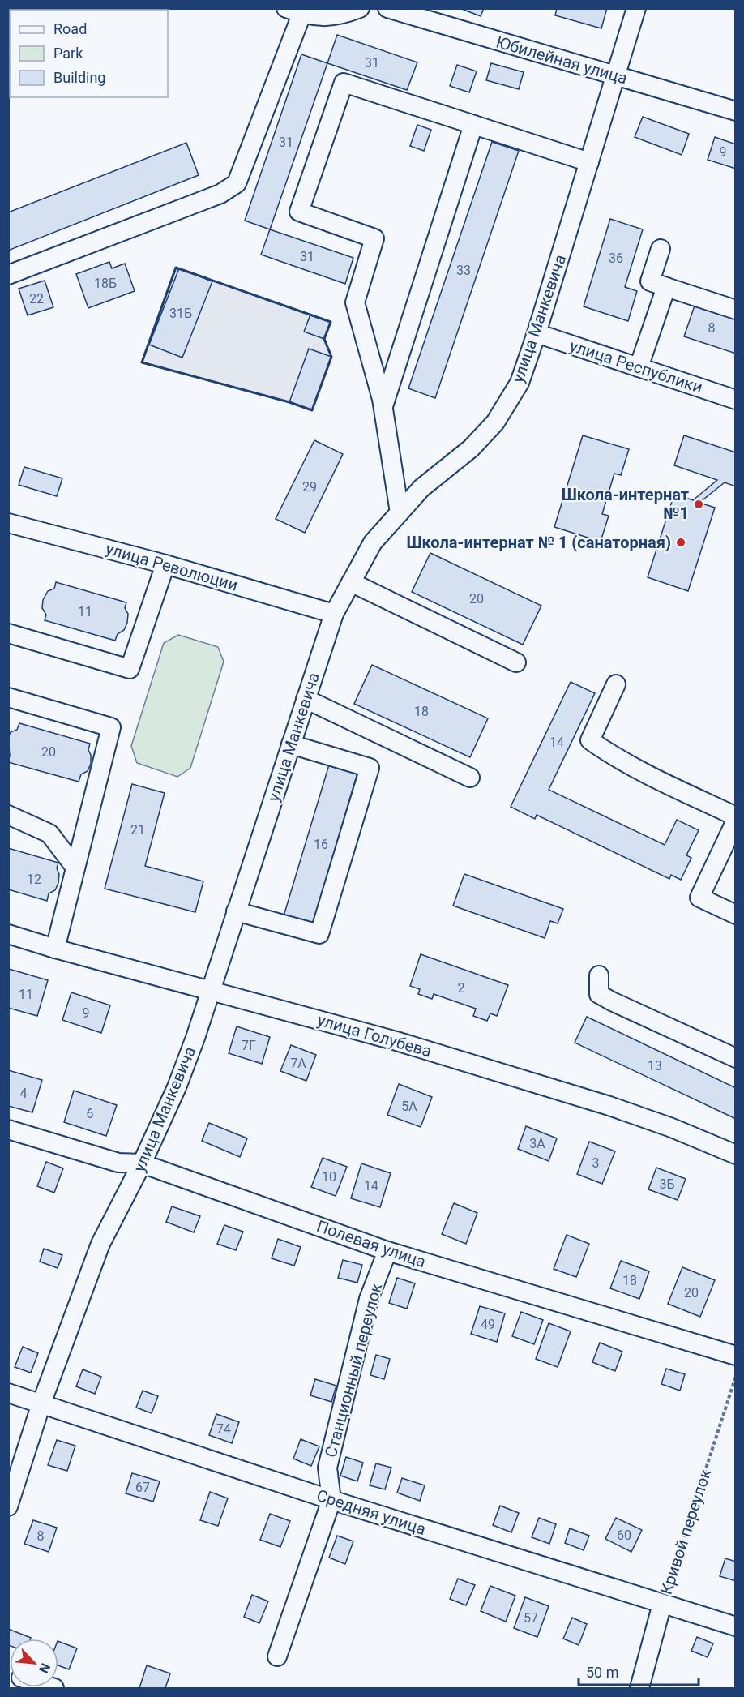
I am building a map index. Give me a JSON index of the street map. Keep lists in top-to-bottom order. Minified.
{"streets":{"street":["Юбилейная улица","улица Манкевича","улица Республики","улица Революции","улица Голубева","Полевая улица","Станционный переулок","Средняя улица","Кривой переулок"]},"crossings":[["Юбилейная улица","улица Манкевича"],["улица Манкевича","улица Республики"],["улица Манкевича","улица Революции"],["улица Манкевича","улица Голубева"],["улица Манкевича","Полевая улица"],["улица Манкевича","Средняя улица"],["Полевая улица","Станционный переулок"],["Станционный переулок","Средняя улица"],["Средняя улица","Кривой переулок"]],"places":["Школа-интернат №1","Школа-интернат № 1 (санаторная)"],"house_numbers":["31","31","9","31","36","33","18Б","22","31Б","8","29","20","11","18","14","20","21","16","12","2","11","9","7Г","7А","13","4","5А","6","3А","3","10","3Б","14","18","20","49","74","67","60","8","57"],"legend":["Road","Park","Building"],"scale_bar":"50 m","north":"bottom right"}
